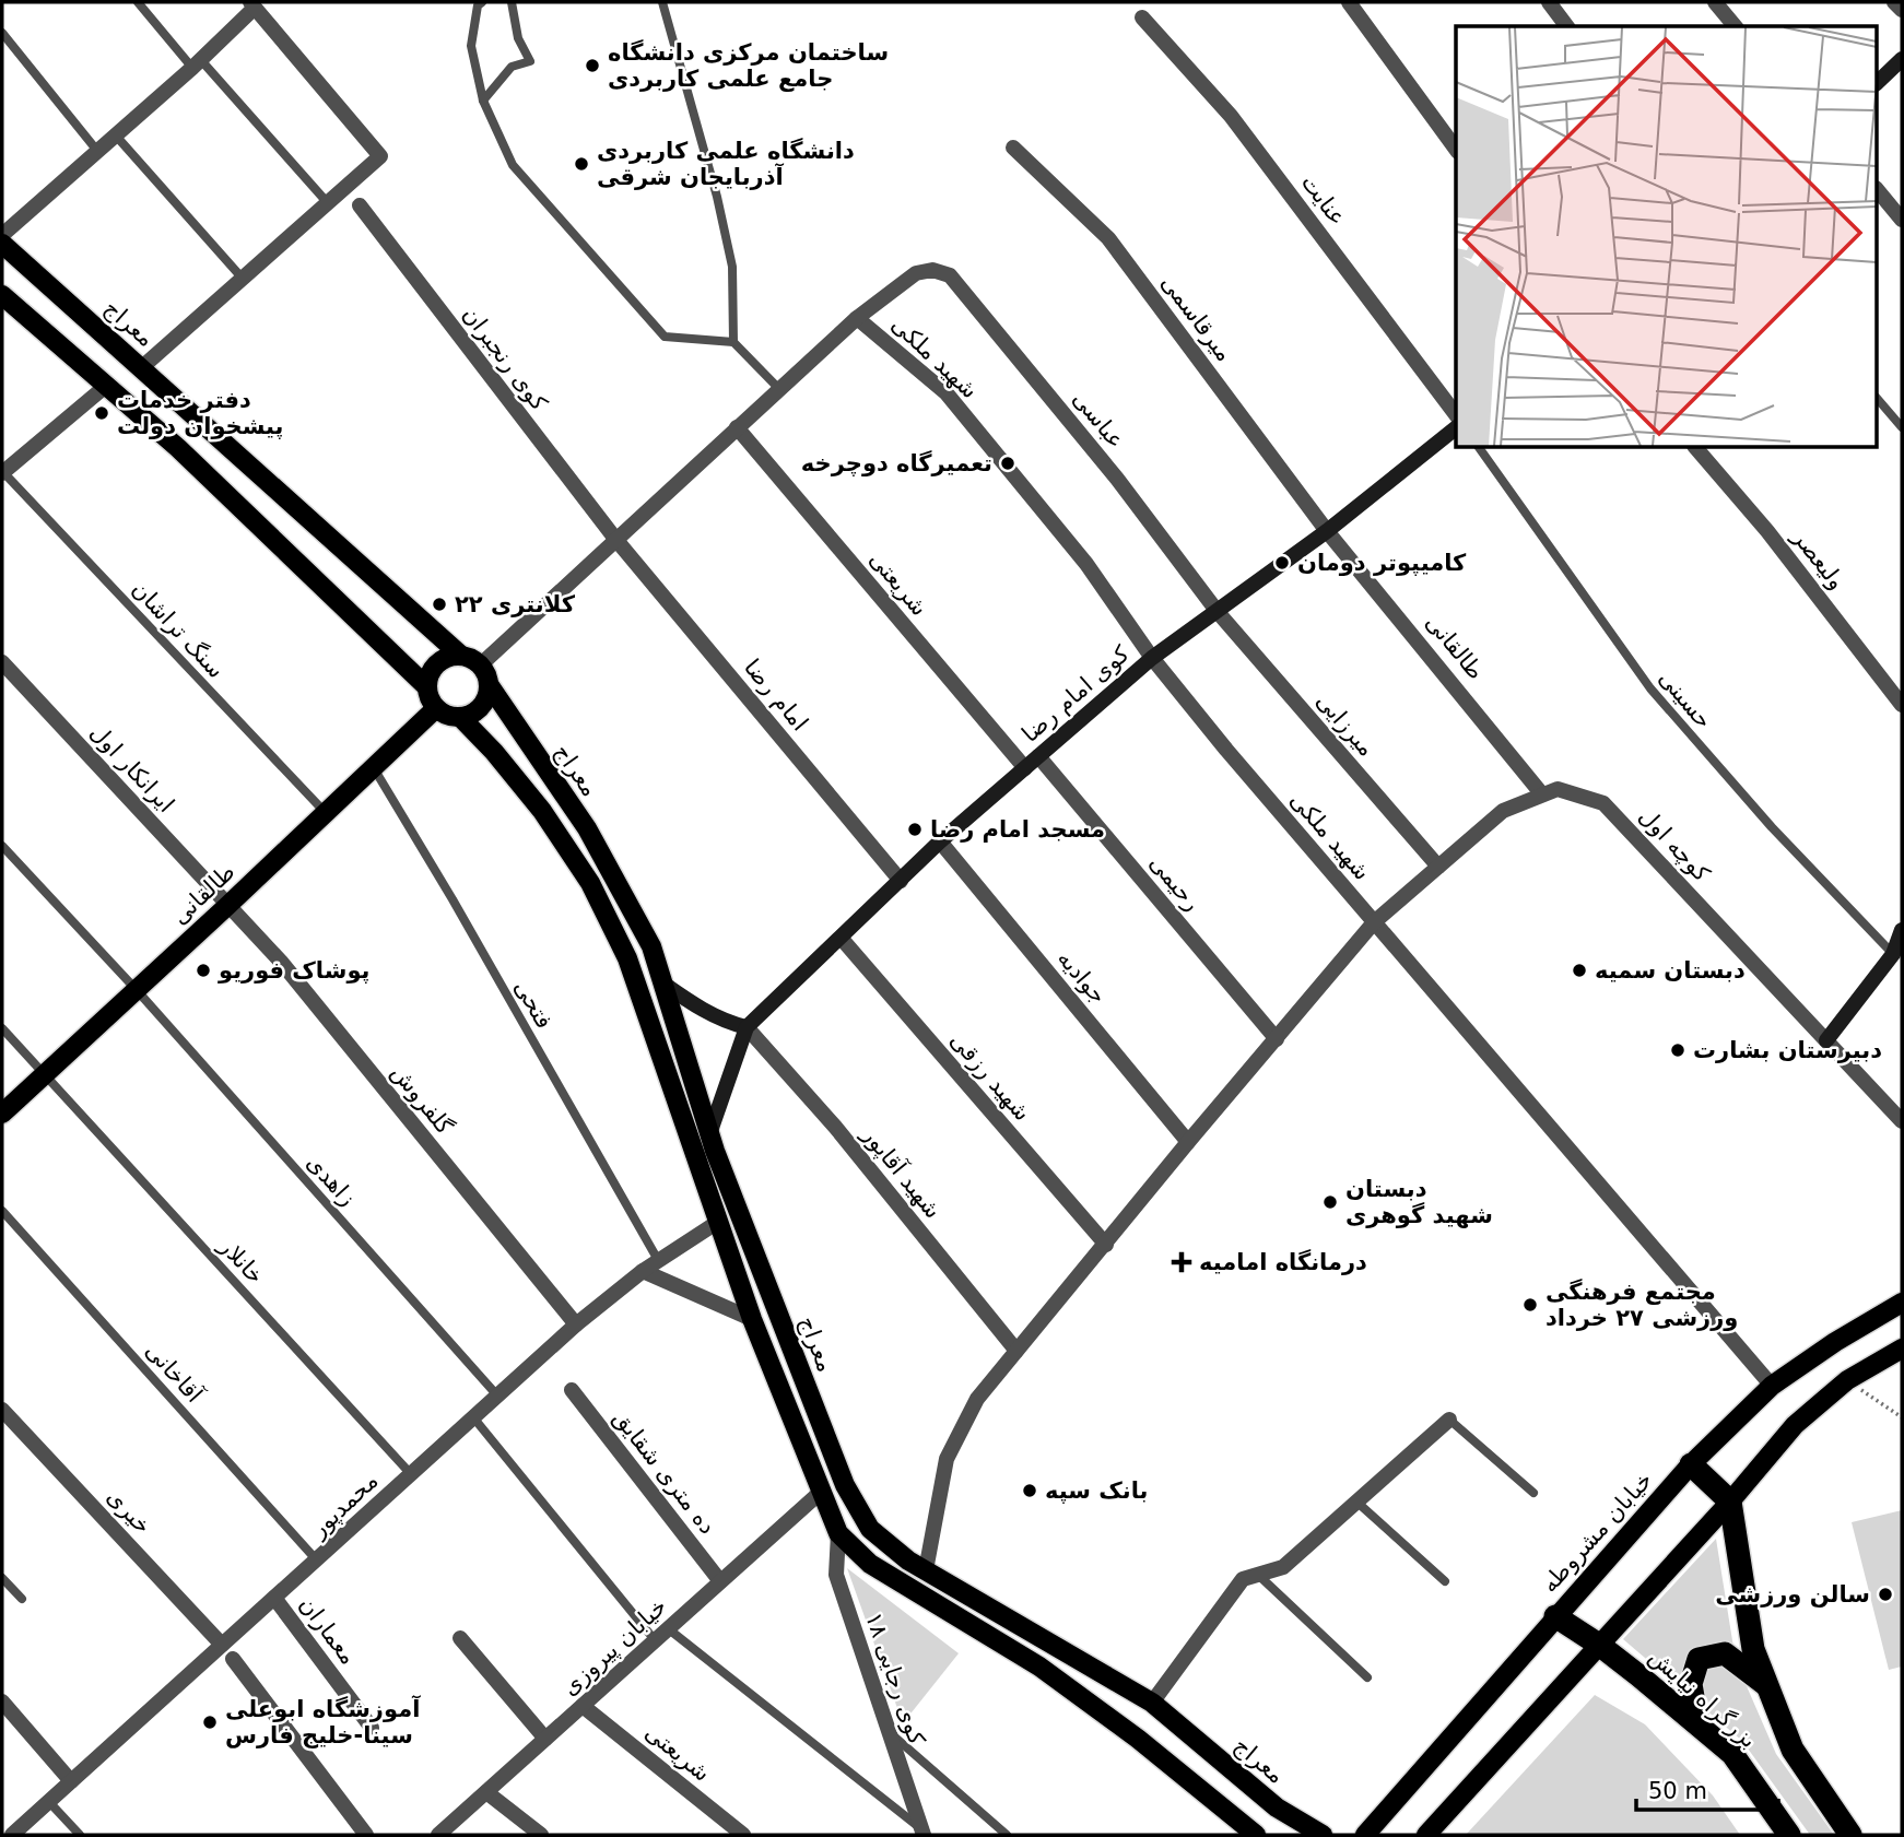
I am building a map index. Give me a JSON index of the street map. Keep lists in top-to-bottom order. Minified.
{"streets":{"highway":["بزرگراه نیایش"],"main road":["معراج","طالقانی","خیابان مشروطه"],"street":["عنایت","میرقاسمی","شهید ملکی","کوی رنجبران","عباسی","ولیعصر","شریعتی","کوی امام رضا","امام رضا","میرزایی","ایرانکار اول","کوچه اول","رحیمی","جوادیه","شهید رزقی","گلفروش","شهید آقاپور","ده متری شقایق","محمدپور","خیری","معماران","خیابان پیروزی","کوی رجایی ۱۸"],"lane":["سنگ تراشان","حسینی","فتحی","زاهدی","خانلار","آقاخانی"]},"crossings":[["میرقاسمی","طالقانی"],["میرقاسمی","کوی امام رضا"],["معراج","طالقانی"],["معراج","کوچه اول"],["شهید ملکی","عباسی"],["شهید ملکی","کوی امام رضا"],["شهید ملکی","کوچه اول"],["شهید ملکی","خیابان مشروطه"],["کوی رنجبران","امام رضا"],["عباسی","کوی امام رضا"],["عباسی","میرزایی"],["شریعتی","کوی امام رضا"],["شریعتی","خیابان پیروزی"],["سنگ تراشان","طالقانی"],["طالقانی","کوی امام رضا"],["طالقانی","ایرانکار اول"],["طالقانی","کوچه اول"],["طالقانی","فتحی"],["طالقانی","گلفروش"],["طالقانی","زاهدی"],["طالقانی","خانلار"],["کوی امام رضا","امام رضا"],["کوی امام رضا","میرزایی"],["کوی امام رضا","رحیمی"],["کوی امام رضا","جوادیه"],["کوی امام رضا","شهید رزقی"],["کوی امام رضا","شهید آقاپور"],["میرزایی","کوچه اول"],["ایرانکار اول","گلفروش"],["کوچه اول","رحیمی"],["کوچه اول","جوادیه"],["کوچه اول","شهید رزقی"],["کوچه اول","شهید آقاپور"],["فتحی","محمدپور"],["گلفروش","محمدپور"],["زاهدی","محمدپور"],["خانلار","محمدپور"],["آقاخانی","محمدپور"],["ده متری شقایق","خیابان پیروزی"],["محمدپور","خیری"],["محمدپور","معماران"],["خیابان مشروطه","بزرگراه نیایش"]],"places":{"other":["ساختمان مرکزی دانشگاه جامع علمی کاربردی","دانشگاه علمی کاربردی آذربایجان شرقی","دفتر خدمات پیشخوان دولت","تعمیرگاه دوچرخه","کامیپوتر دومان","کلانتری ٢٢","مسجد امام رضا","پوشاک فوریو","دبستان سمیه","دبیرستان بشارت","دبستان شهید گوهری","مجتمع فرهنگی ورزشی ۲۷ خرداد","بانک سپه","سالن ورزشی","آموزشگاه ابوعلی سینا-خلیج فارس"],"health":["درمانگاه امامیه"]},"scale_bar":"50 m"}
